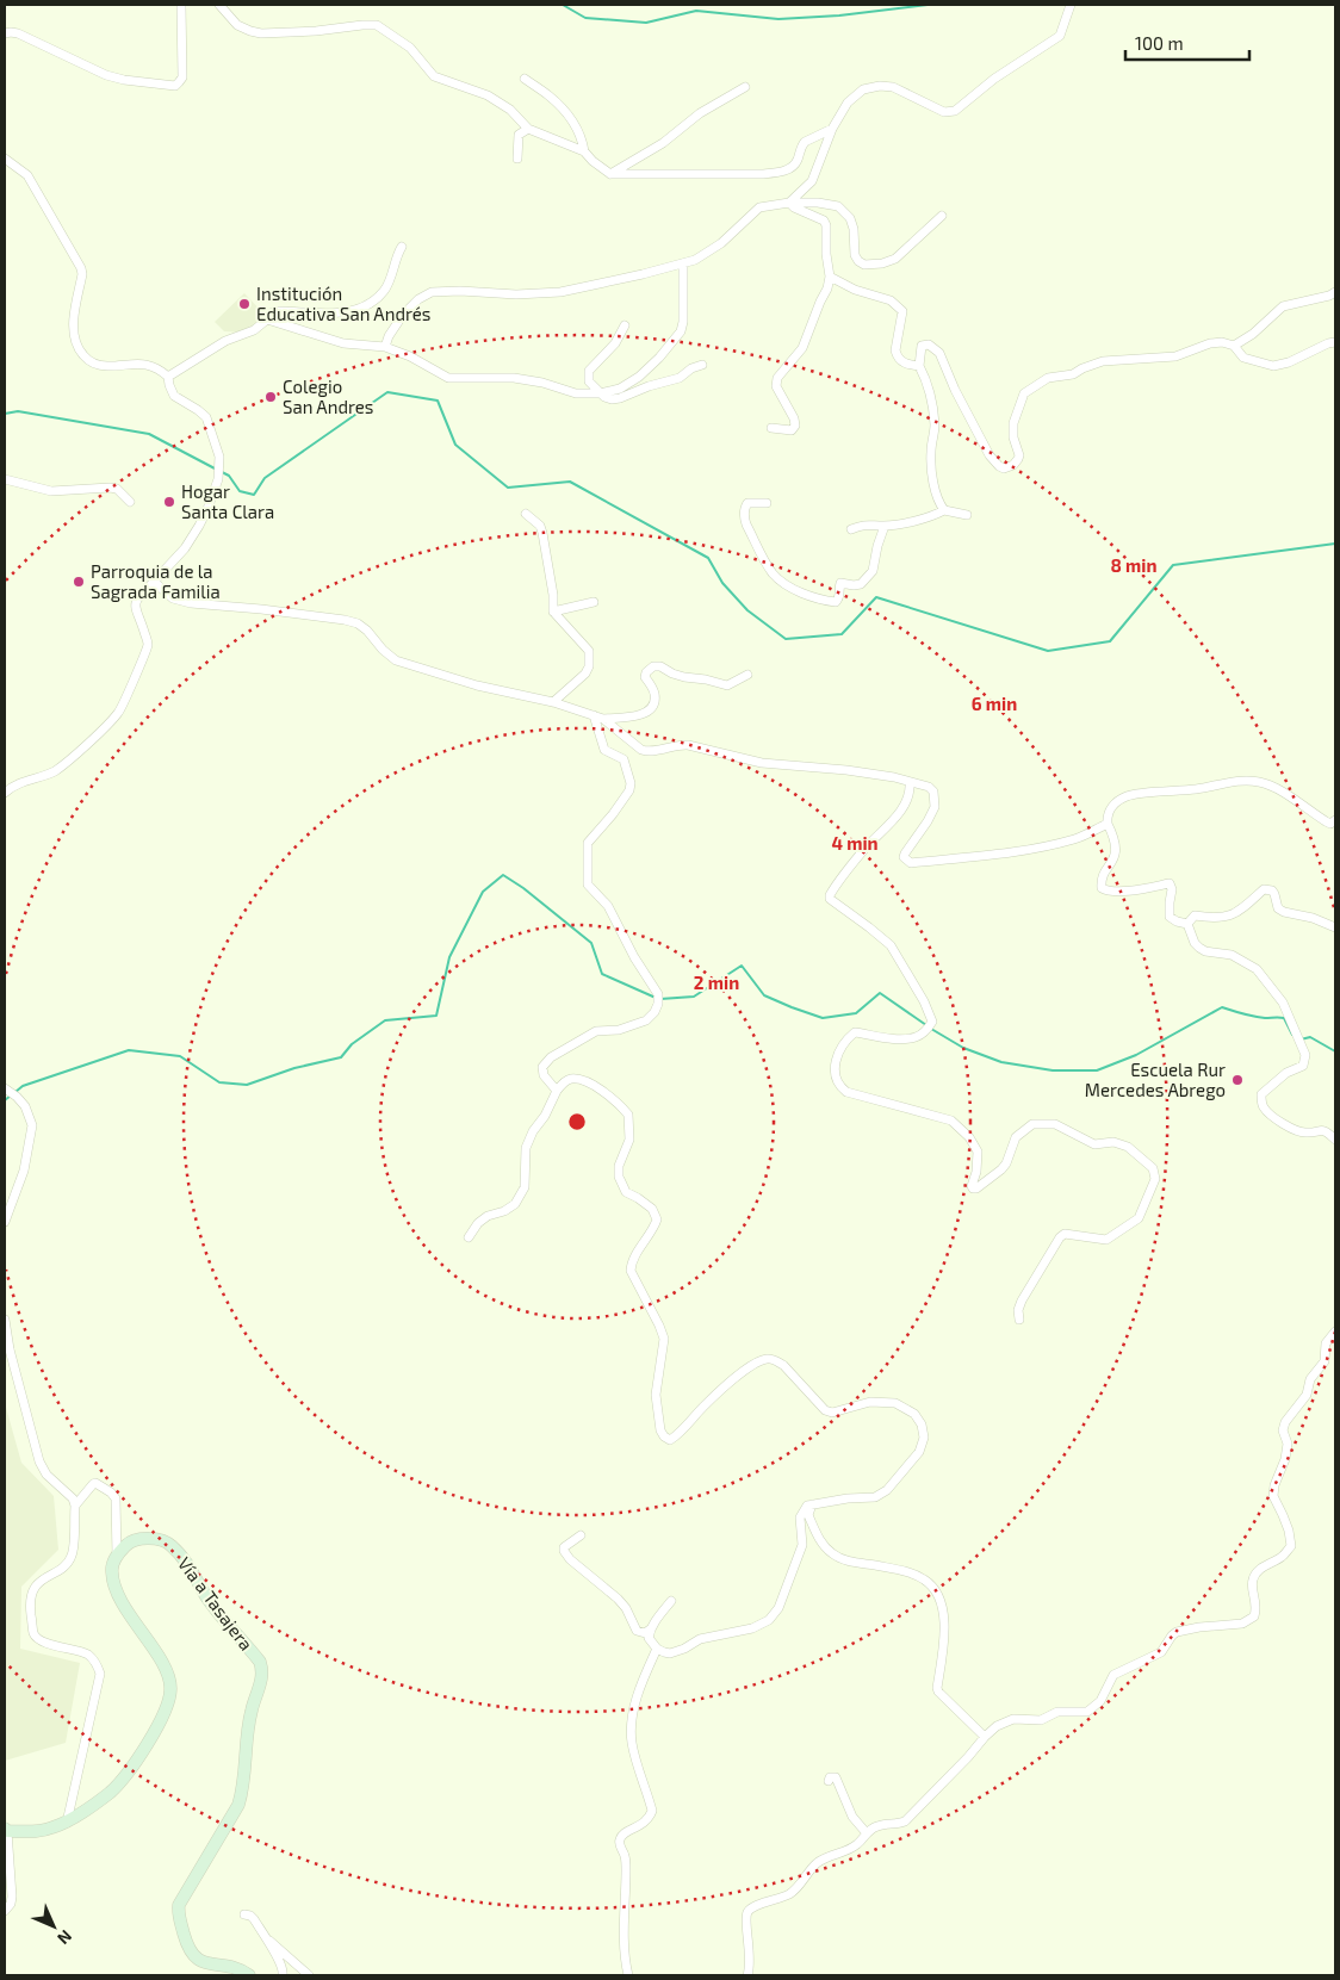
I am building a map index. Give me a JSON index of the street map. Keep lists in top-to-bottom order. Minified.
{"streets":{"street":["Vía a Tasajera"]},"places":["Institución Educativa San Andrés","Colegio San Andres","Hogar Santa Clara","Parroquia de la Sagrada Familia","Escuela Rur Mercedes Abrego"],"scale_bar":"100 m","north":"bottom right","rings":["8 min","6 min","4 min","2 min"]}
